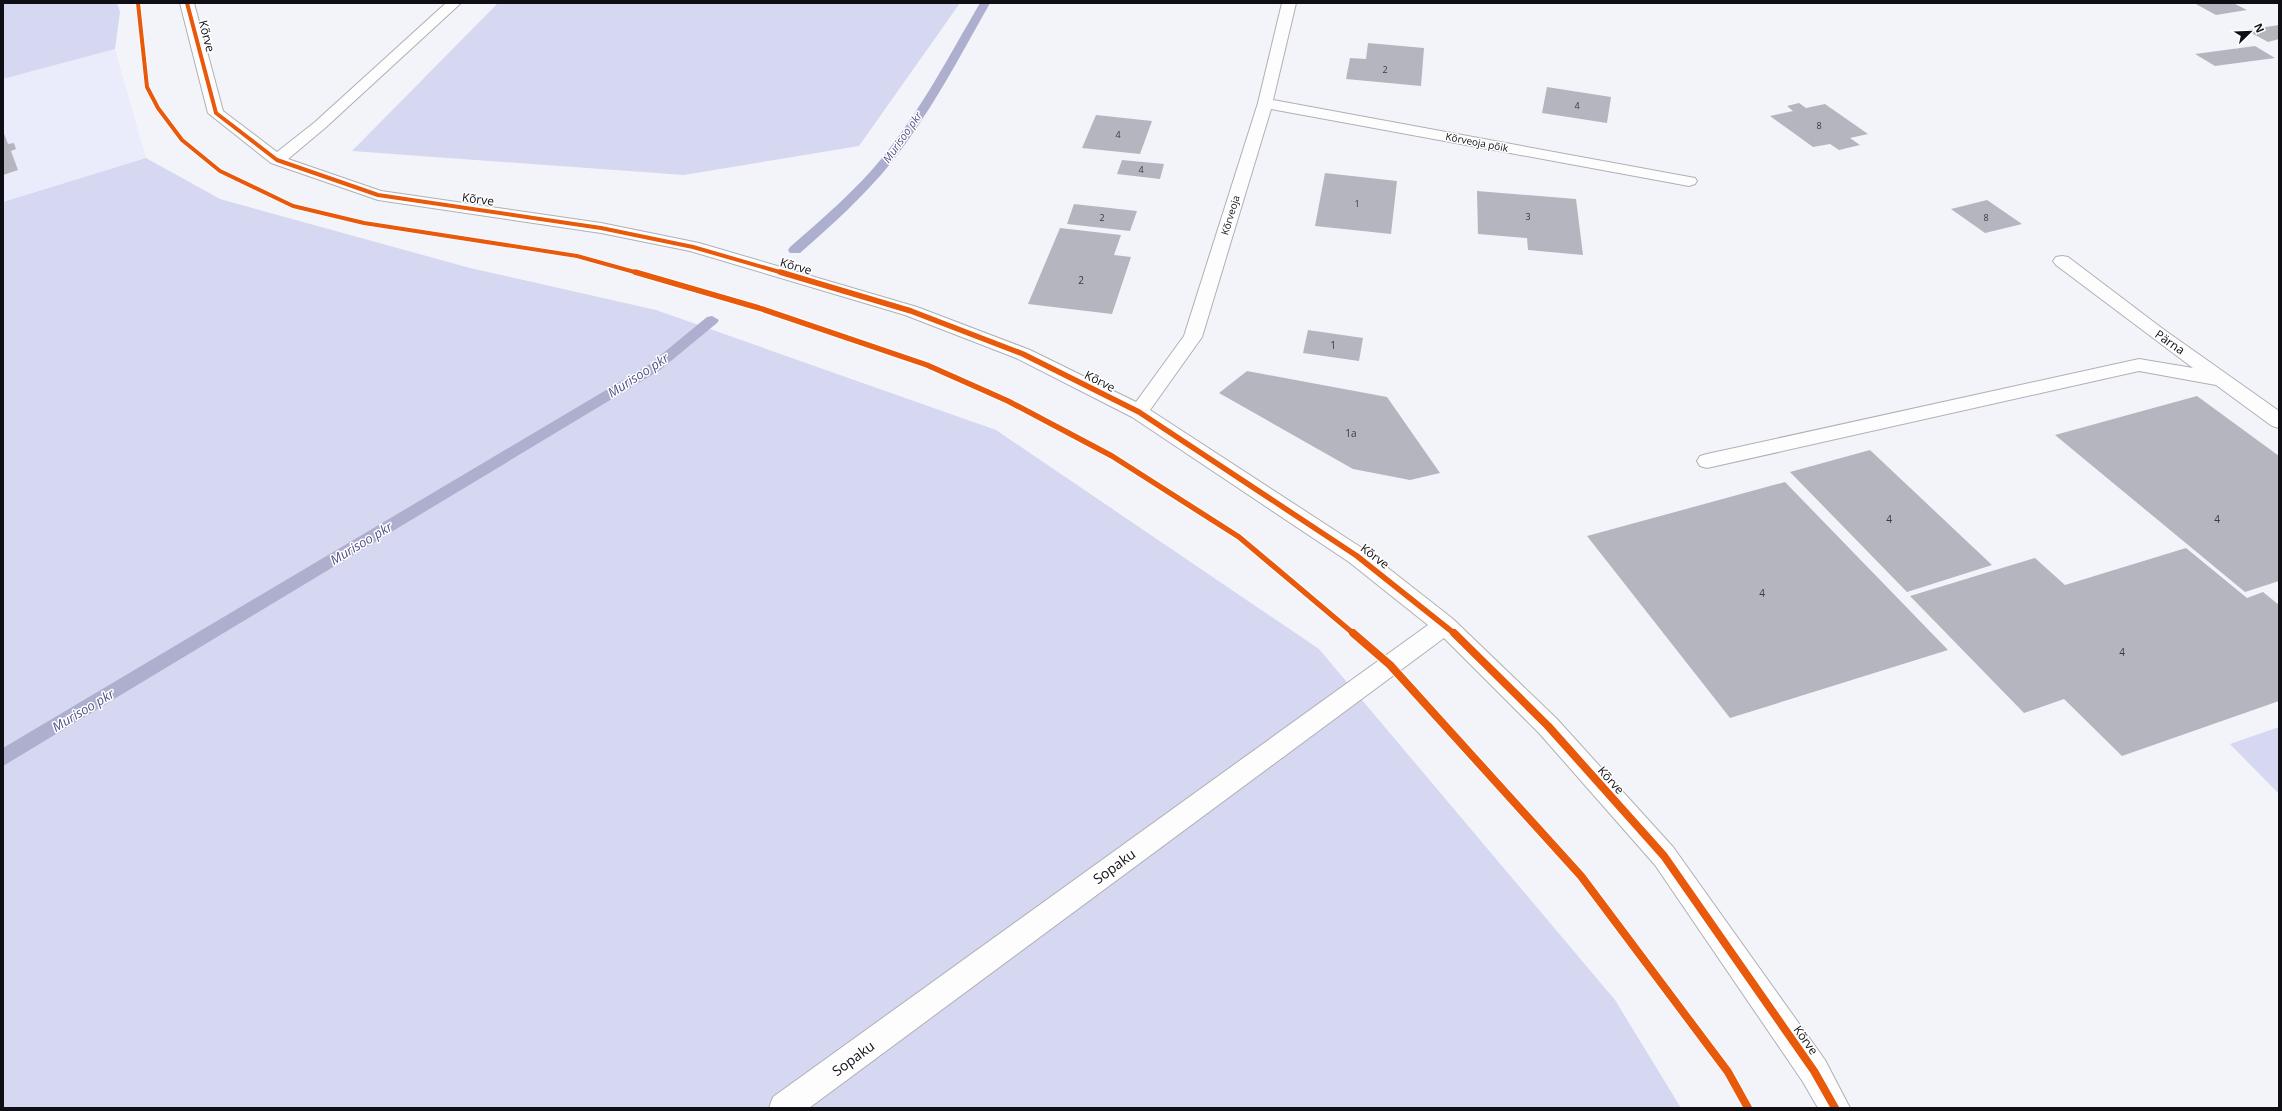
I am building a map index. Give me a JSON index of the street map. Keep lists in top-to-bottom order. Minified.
{"streets":{"street":["Kõrve","Kõrveoja põik","Kõrveoja","Pärna","Sopaku"]},"crossings":[["Kõrve","Kõrveoja"],["Kõrve","Sopaku"],["Kõrveoja põik","Kõrveoja"]],"water":["Murisoo pkr"],"house_numbers":["2","4","8","4","4","1","3","2","8","2","1","1a","4","4","4","4"],"north":"top right"}
